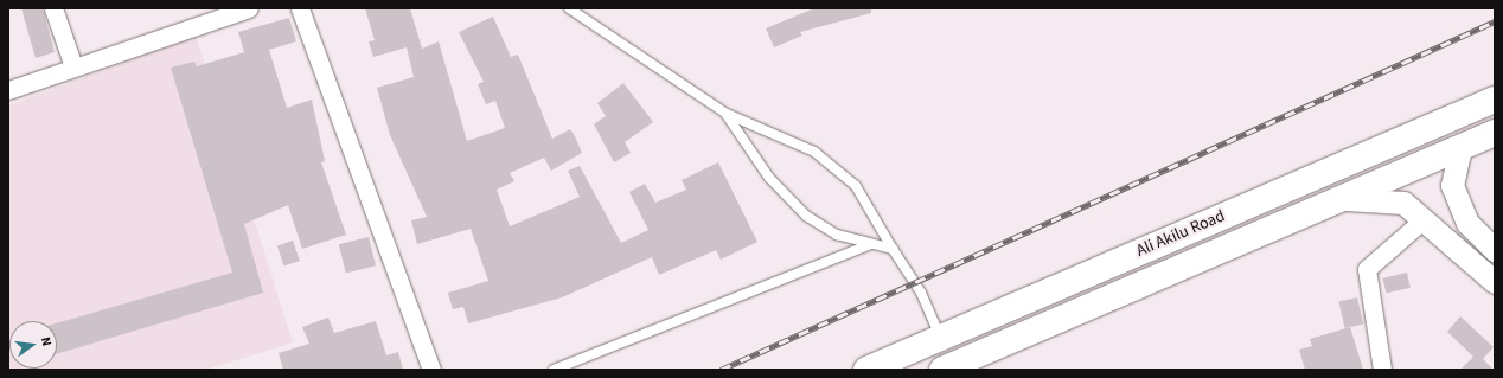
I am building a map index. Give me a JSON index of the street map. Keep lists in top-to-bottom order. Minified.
{"streets":{"main road":["Ali Akilu Road"]},"north":"right"}
